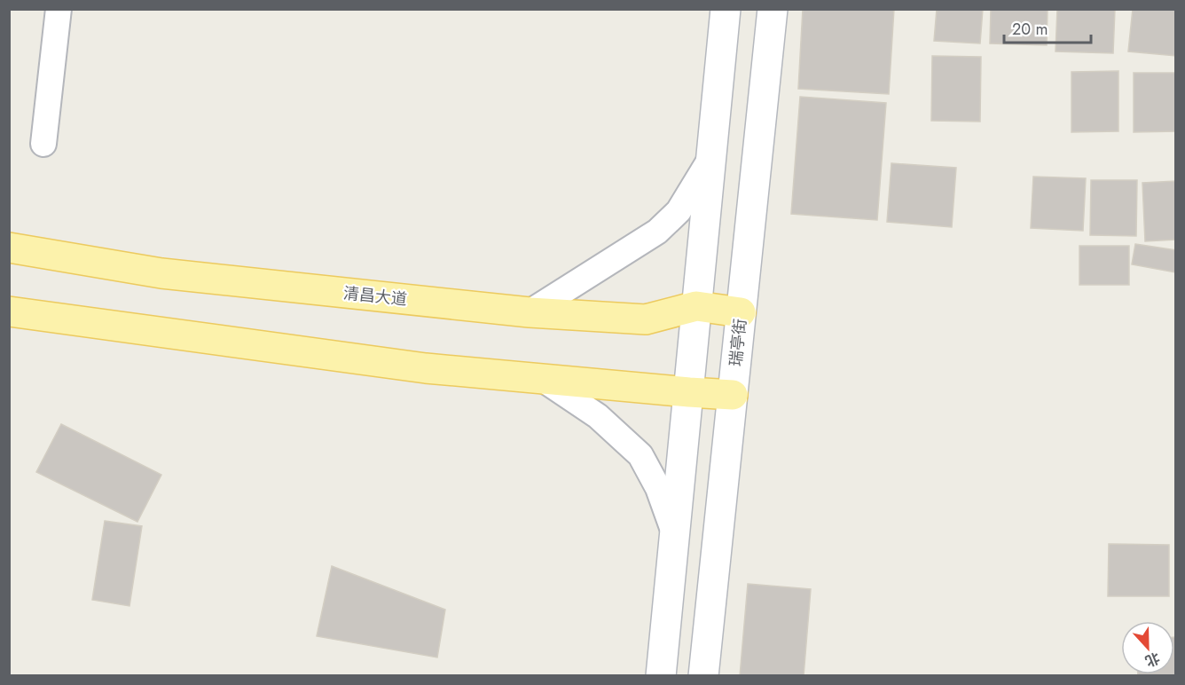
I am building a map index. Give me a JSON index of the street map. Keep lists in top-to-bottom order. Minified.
{"streets":{"main road":["清昌大道","瑞亭街"]},"crossings":[["清昌大道","瑞亭街"]],"scale_bar":"20 m","north":"bottom"}
